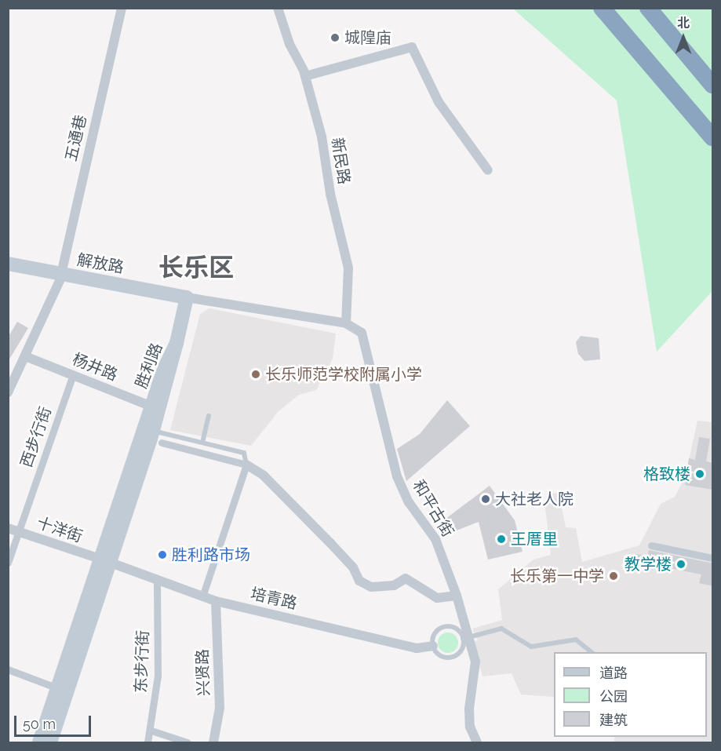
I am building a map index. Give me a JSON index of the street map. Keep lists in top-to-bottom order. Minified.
{"streets":{"main road":["解放路","胜利路"],"street":["五通巷","新民路","杨井路","西步行街","和平古街","十洋街","培青路","东步行街","兴贤路"]},"crossings":[["五通巷","解放路"],["五通巷","杨井路"],["新民路","和平古街"],["胜利路","杨井路"],["胜利路","十洋街"],["胜利路","培青路"],["杨井路","西步行街"],["西步行街","十洋街"],["和平古街","培青路"],["十洋街","培青路"],["培青路","东步行街"],["培青路","兴贤路"]],"districts":["长乐区"],"places":["城隍庙","长乐师范学校附属小学","格致楼","大社老人院","王厝里","胜利路市场","教学楼","长乐第一中学"],"legend":["道路","公园","建筑"],"scale_bar":"50 m","north":"top"}
